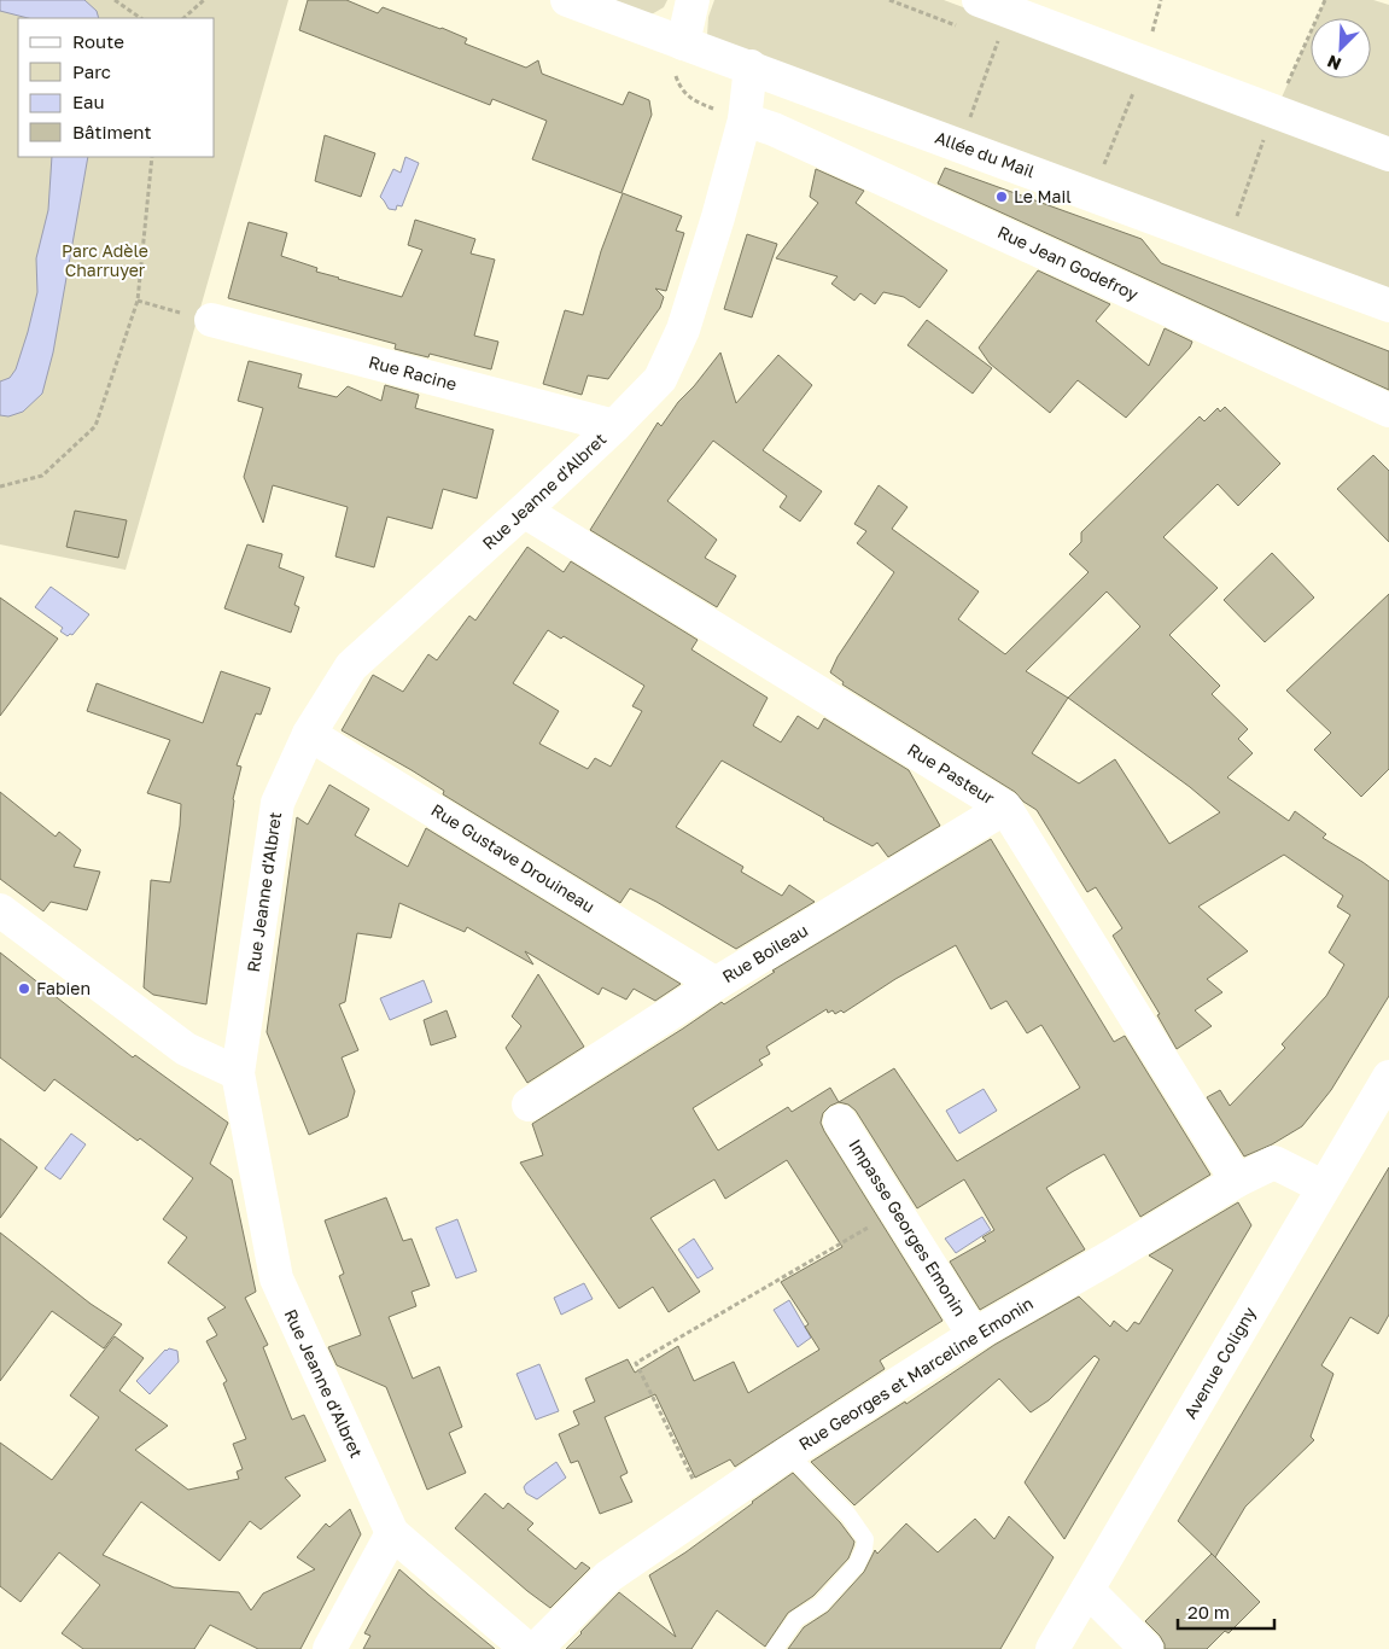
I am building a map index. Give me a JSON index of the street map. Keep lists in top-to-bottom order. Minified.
{"streets":{"street":["Allée du Mail","Rue Jean Godefroy","Rue Racine","Rue Jeanne d'Albret","Rue Pasteur","Rue Gustave Drouineau","Rue Boileau","Impasse Georges Emonin","Avenue Coligny","Rue Georges et Marceline Emonin"]},"crossings":[["Allée du Mail","Rue Jeanne d'Albret"],["Rue Jean Godefroy","Rue Jeanne d'Albret"],["Rue Racine","Rue Jeanne d'Albret"],["Rue Jeanne d'Albret","Rue Pasteur"],["Rue Jeanne d'Albret","Rue Gustave Drouineau"],["Rue Pasteur","Rue Boileau"],["Rue Pasteur","Rue Georges et Marceline Emonin"],["Rue Gustave Drouineau","Rue Boileau"],["Impasse Georges Emonin","Rue Georges et Marceline Emonin"],["Avenue Coligny","Rue Georges et Marceline Emonin"]],"parks":["Parc Adèle Charruyer"],"places":["Le Mail","Fabien"],"legend":["Route","Parc","Eau","Bâtiment"],"scale_bar":"20 m","north":"bottom left"}
